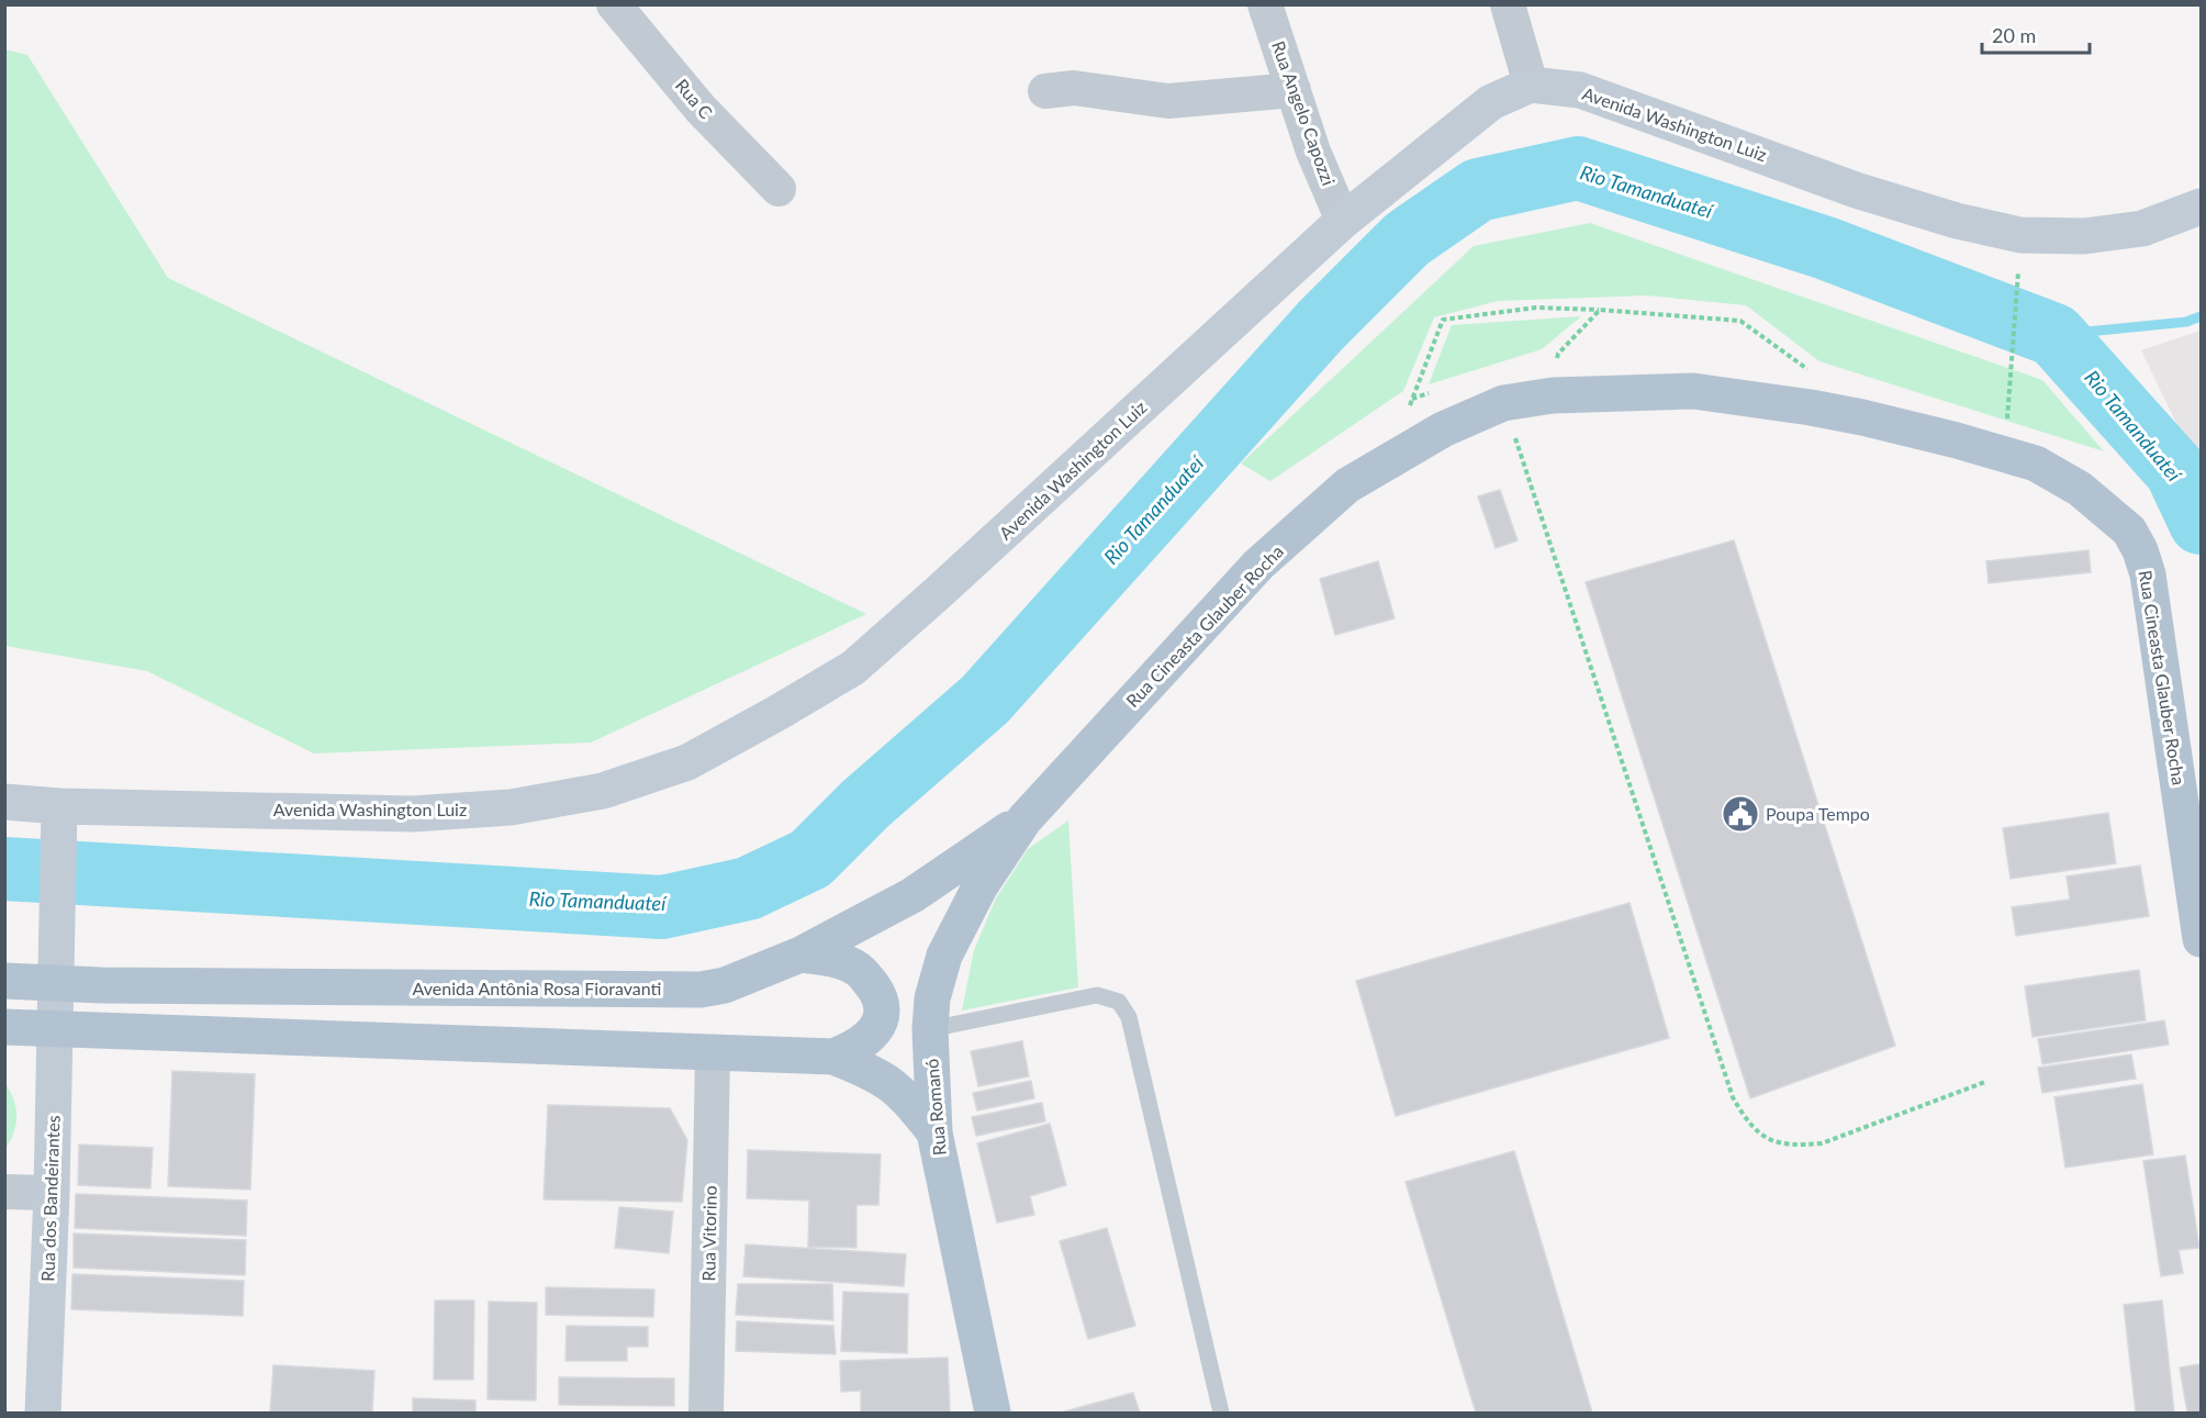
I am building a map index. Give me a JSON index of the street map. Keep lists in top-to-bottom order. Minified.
{"streets":{"main road":["Rua Cineasta Glauber Rocha","Avenida Antônia Rosa Fioravanti","Rua Romanó"],"street":["Rua C","Rua Angelo Capozzi","Avenida Washington Luiz","Rua dos Bandeirantes","Rua Vitorino"]},"crossings":[["Rua Angelo Capozzi","Avenida Washington Luiz"],["Rua Cineasta Glauber Rocha","Avenida Antônia Rosa Fioravanti"],["Rua Cineasta Glauber Rocha","Rua Romanó"],["Avenida Antônia Rosa Fioravanti","Rua Romanó"],["Avenida Antônia Rosa Fioravanti","Rua dos Bandeirantes"]],"water":["Rio Tamanduateí"],"places":{"public building":["Poupa Tempo"]},"scale_bar":"20 m"}
